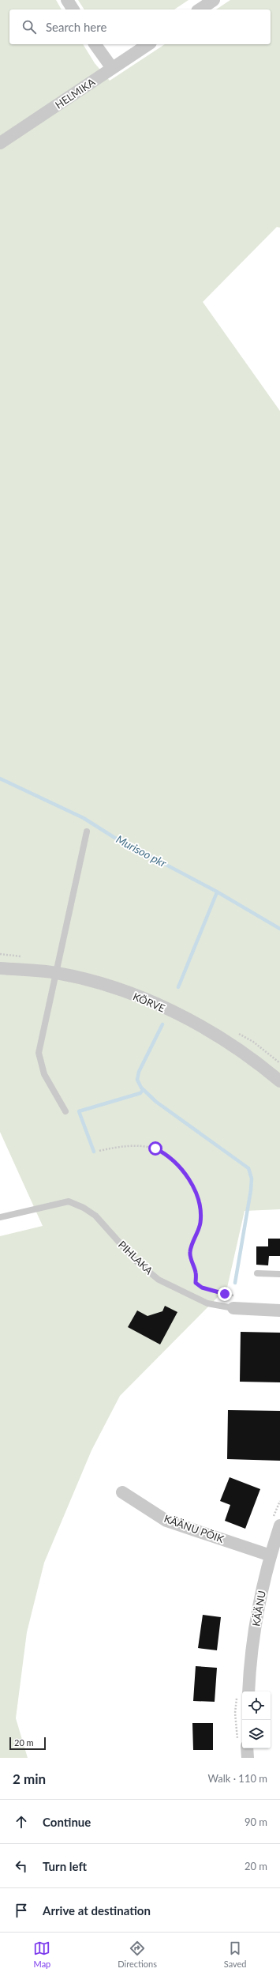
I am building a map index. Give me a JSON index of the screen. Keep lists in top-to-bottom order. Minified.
{"streets":{"street":["HELMIKA","KÕRVE","PIHLAKA","KÄÄNU PÕIK","KÄÄNU"]},"crossings":[["KÄÄNU PÕIK","KÄÄNU"]],"water":["Murisoo pkr"],"scale_bar":"20 m","page":{"search":"Search here","scale":"20 m","heading":["2 min","Walk · 110 m"],"list":[["Continue","90 m"],["Turn left","20 m"],"Arrive at destination"],"nav":["Map","Directions","Saved"]}}
